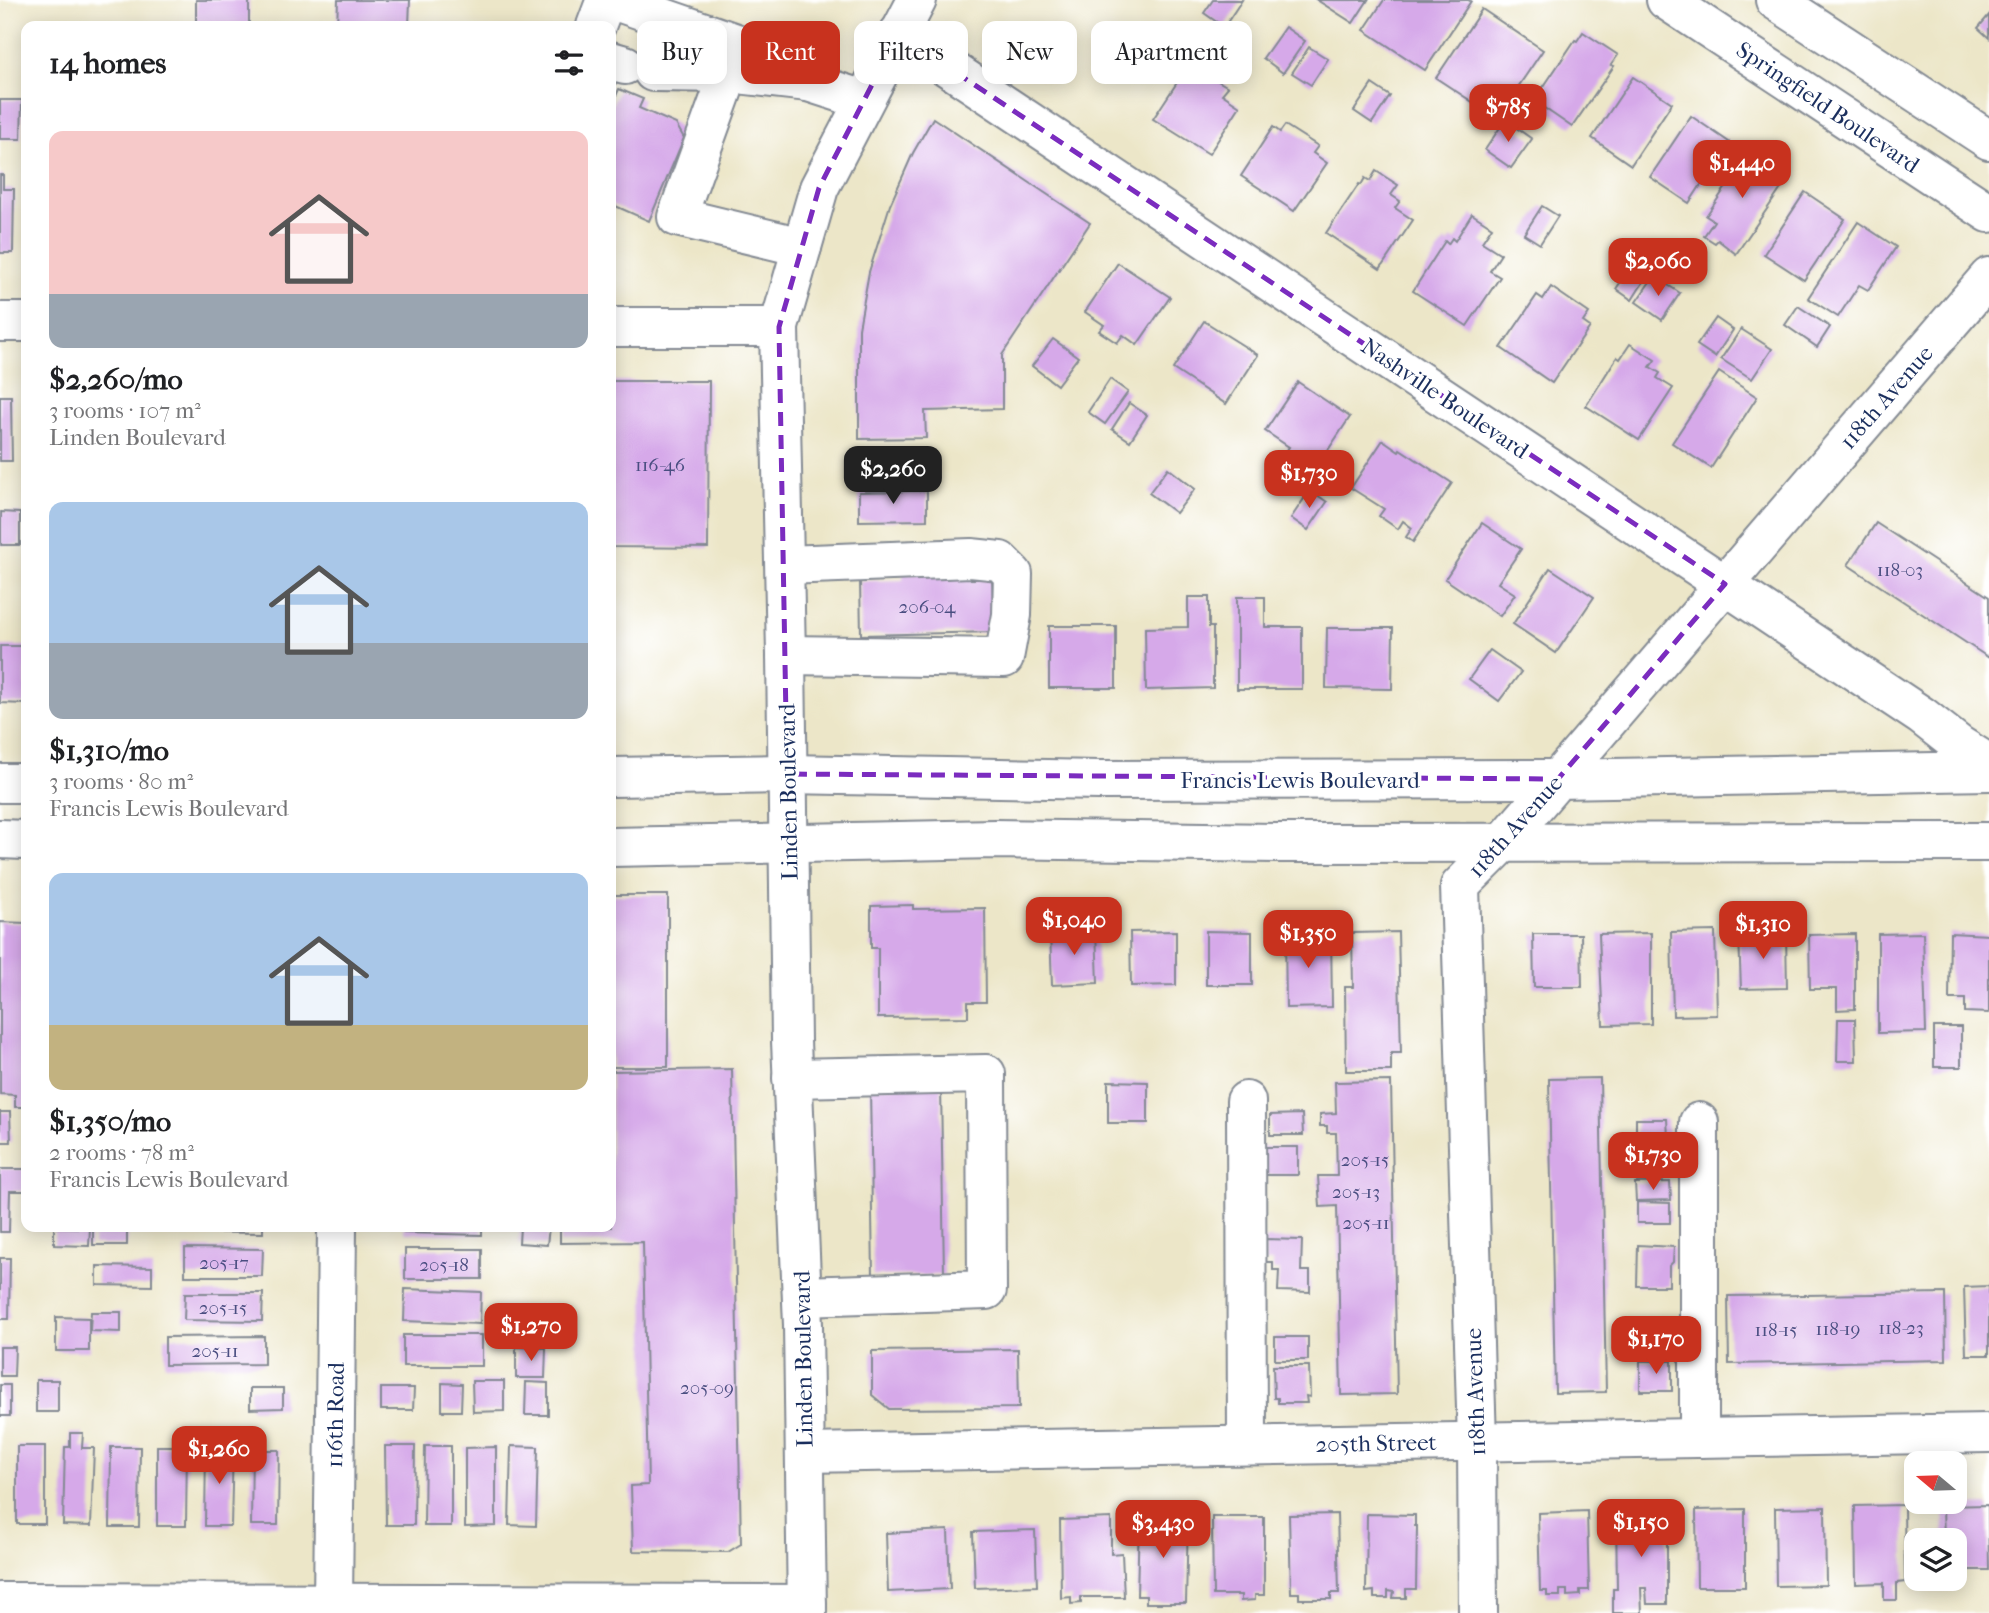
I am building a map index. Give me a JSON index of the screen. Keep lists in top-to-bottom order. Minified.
{"streets":{"street":["Springfield Boulevard","118th Avenue","Nashville Boulevard","Francis Lewis Boulevard","Linden Boulevard","116th Road","205th Street"]},"crossings":[["118th Avenue","Nashville Boulevard"],["118th Avenue","Francis Lewis Boulevard"],["118th Avenue","205th Street"],["Francis Lewis Boulevard","Linden Boulevard"],["Linden Boulevard","205th Street"]],"house_numbers":["116-46","118-03","206-04","205-15","205-13","205-11","205-17","205-18","205-15","118-23","118-19","118-15","205-11","205-09"],"north":"left","page":{"chip":["Buy","Rent","Filters","New","Apartment"],"heading":"14 homes","price":["$785","$1,440","$2,060","$2,260","$1,730","$1,040","$1,310","$1,350","$1,730","$1,270","$1,170","$1,260","$1,150","$3,430"],"list":[{"name":"$2,260/mo","note":"3 rooms · 107 m² · Linden Boulevard"},{"name":"$1,310/mo","note":"3 rooms · 80 m² · Francis Lewis Boulevard"},{"name":"$1,350/mo","note":"2 rooms · 78 m² · Francis Lewis Boulevard"}]}}
